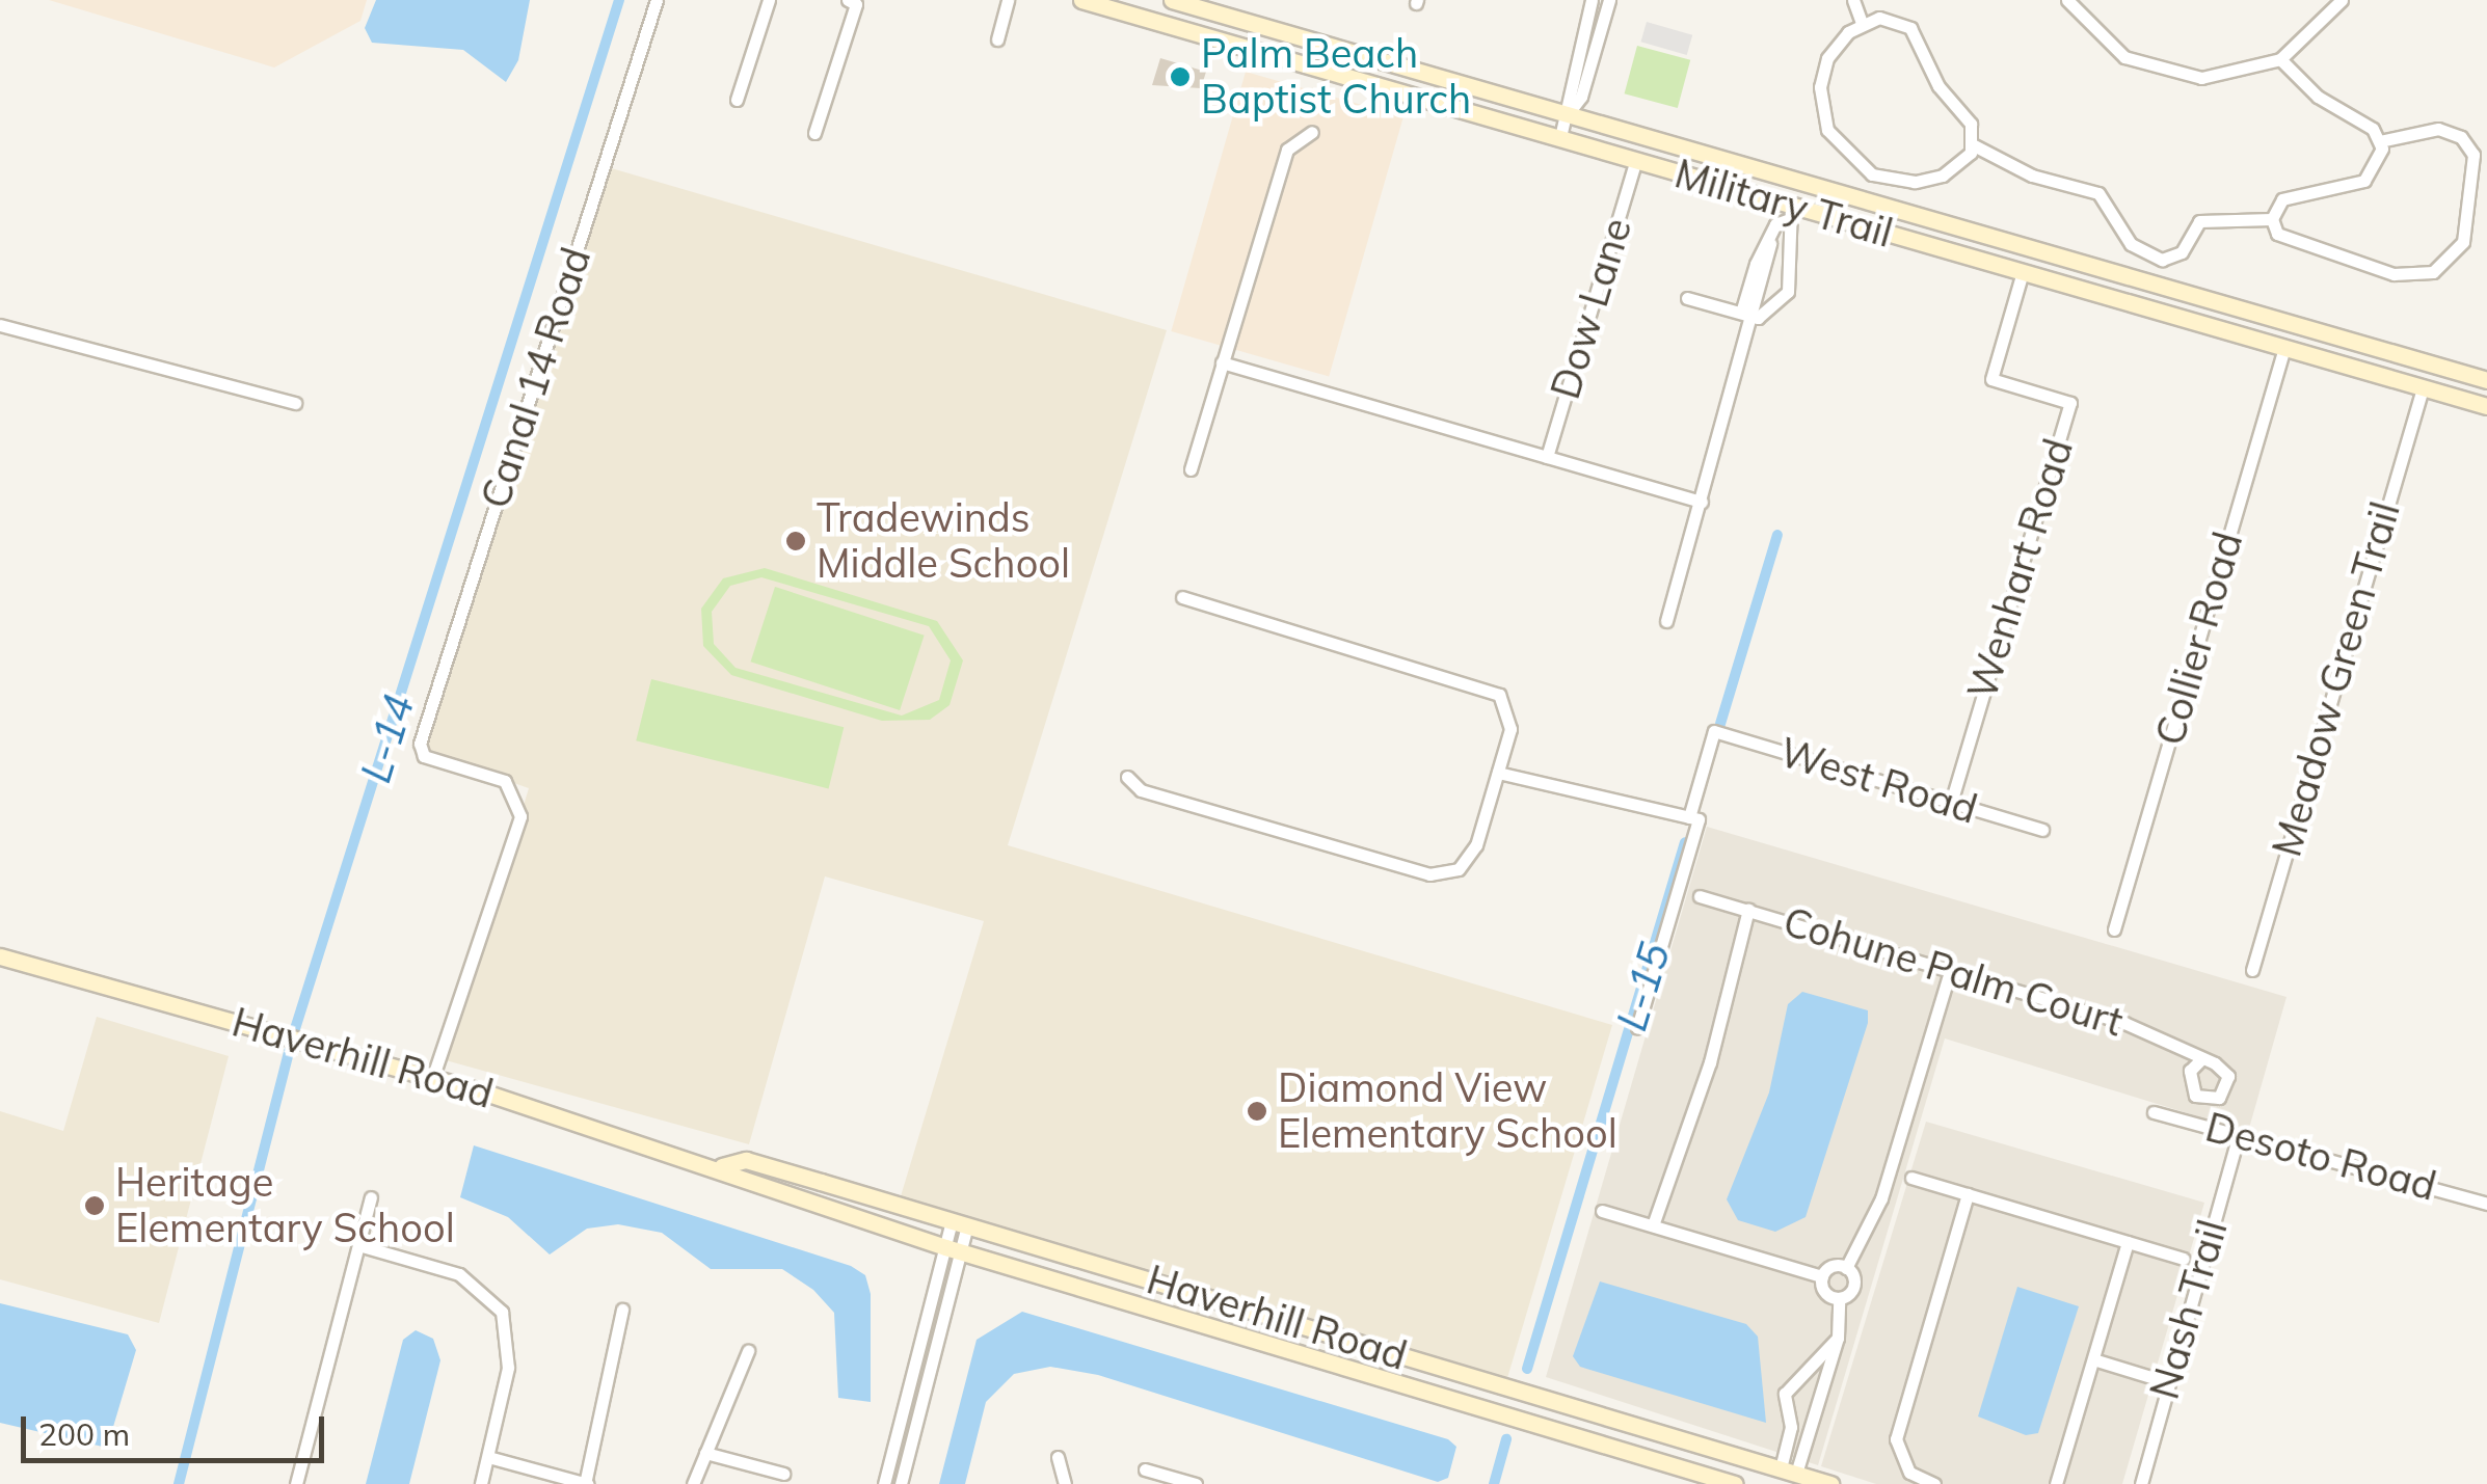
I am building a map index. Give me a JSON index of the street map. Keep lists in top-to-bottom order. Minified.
{"streets":{"main road":["Military Trail","Haverhill Road"],"street":["Dow Lane","Canal 14 Road","Wenhart Road","Collier Road","Meadow Green Trail","West Road","Cohune Palm Court","Desoto Road","Nash Trail"]},"crossings":[["Military Trail","Dow Lane"],["Military Trail","Wenhart Road"],["Military Trail","Collier Road"],["Military Trail","Meadow Green Trail"],["Canal 14 Road","Haverhill Road"],["Wenhart Road","West Road"],["Desoto Road","Nash Trail"]],"water":["L-14","L-15"],"places":["Palm Beach Baptist Church","Tradewinds Middle School","Diamond View Elementary School","Heritage Elementary School"],"scale_bar":"200 m"}
